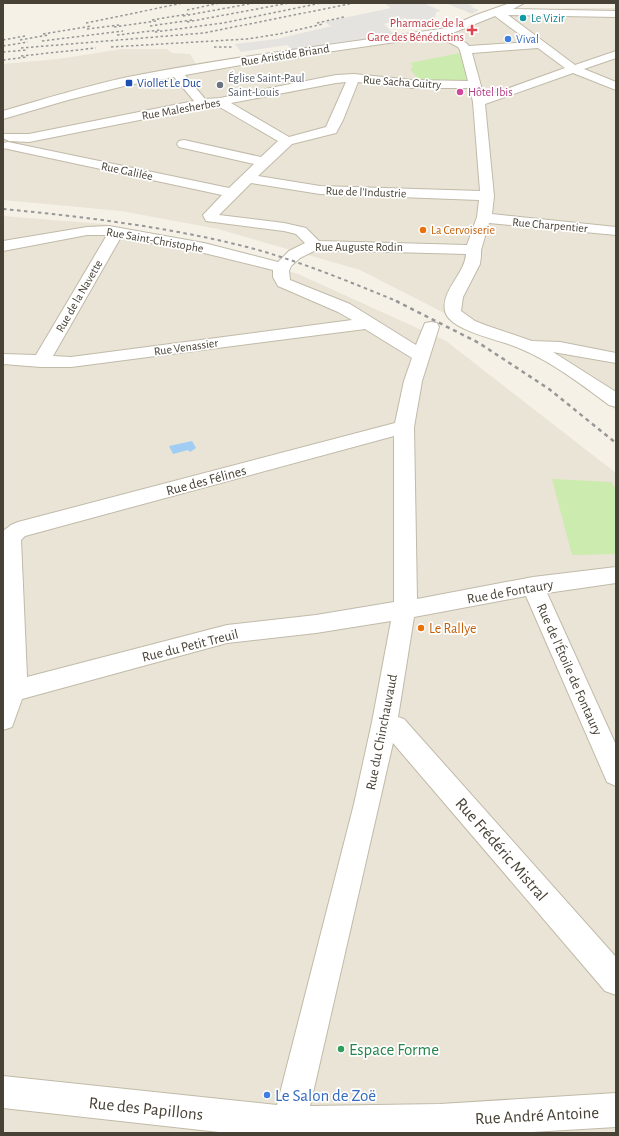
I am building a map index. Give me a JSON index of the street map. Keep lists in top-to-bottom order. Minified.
{"streets":{"street":["Rue Aristide Briand","Rue Sacha Guitry","Rue Malesherbes","Rue Galilée","Rue de l'Industrie","Rue Charpentier","Rue Saint-Christophe","Rue Auguste Rodin","Rue de la Navette","Rue Venassier","Rue des Félines","Rue de Fontaury","Rue du Petit Treuil","Rue de l'Étoile de Fontaury","Rue du Chinchauvaud","Rue Frédéric Mistral","Rue des Papillons","Rue André Antoine"]},"crossings":[["Rue Sacha Guitry","Rue Malesherbes"],["Rue Malesherbes","Rue Galilée"],["Rue Saint-Christophe","Rue Auguste Rodin"],["Rue Saint-Christophe","Rue de la Navette"],["Rue de la Navette","Rue Venassier"],["Rue des Félines","Rue du Petit Treuil"],["Rue des Félines","Rue du Chinchauvaud"],["Rue de Fontaury","Rue du Petit Treuil"],["Rue de Fontaury","Rue de l'Étoile de Fontaury"],["Rue de Fontaury","Rue du Chinchauvaud"],["Rue du Petit Treuil","Rue du Chinchauvaud"],["Rue du Chinchauvaud","Rue Frédéric Mistral"],["Rue du Chinchauvaud","Rue des Papillons"],["Rue du Chinchauvaud","Rue André Antoine"],["Rue des Papillons","Rue André Antoine"]],"places":{"other":["Le Vizir","Vival","Église Saint-Paul Saint-Louis","Hôtel Ibis","La Cervoiserie","Le Rallye","Espace Forme","Le Salon de Zoë"],"health":["Pharmacie de la Gare des Bénédictins"],"transit":["Viollet Le Duc"]}}
